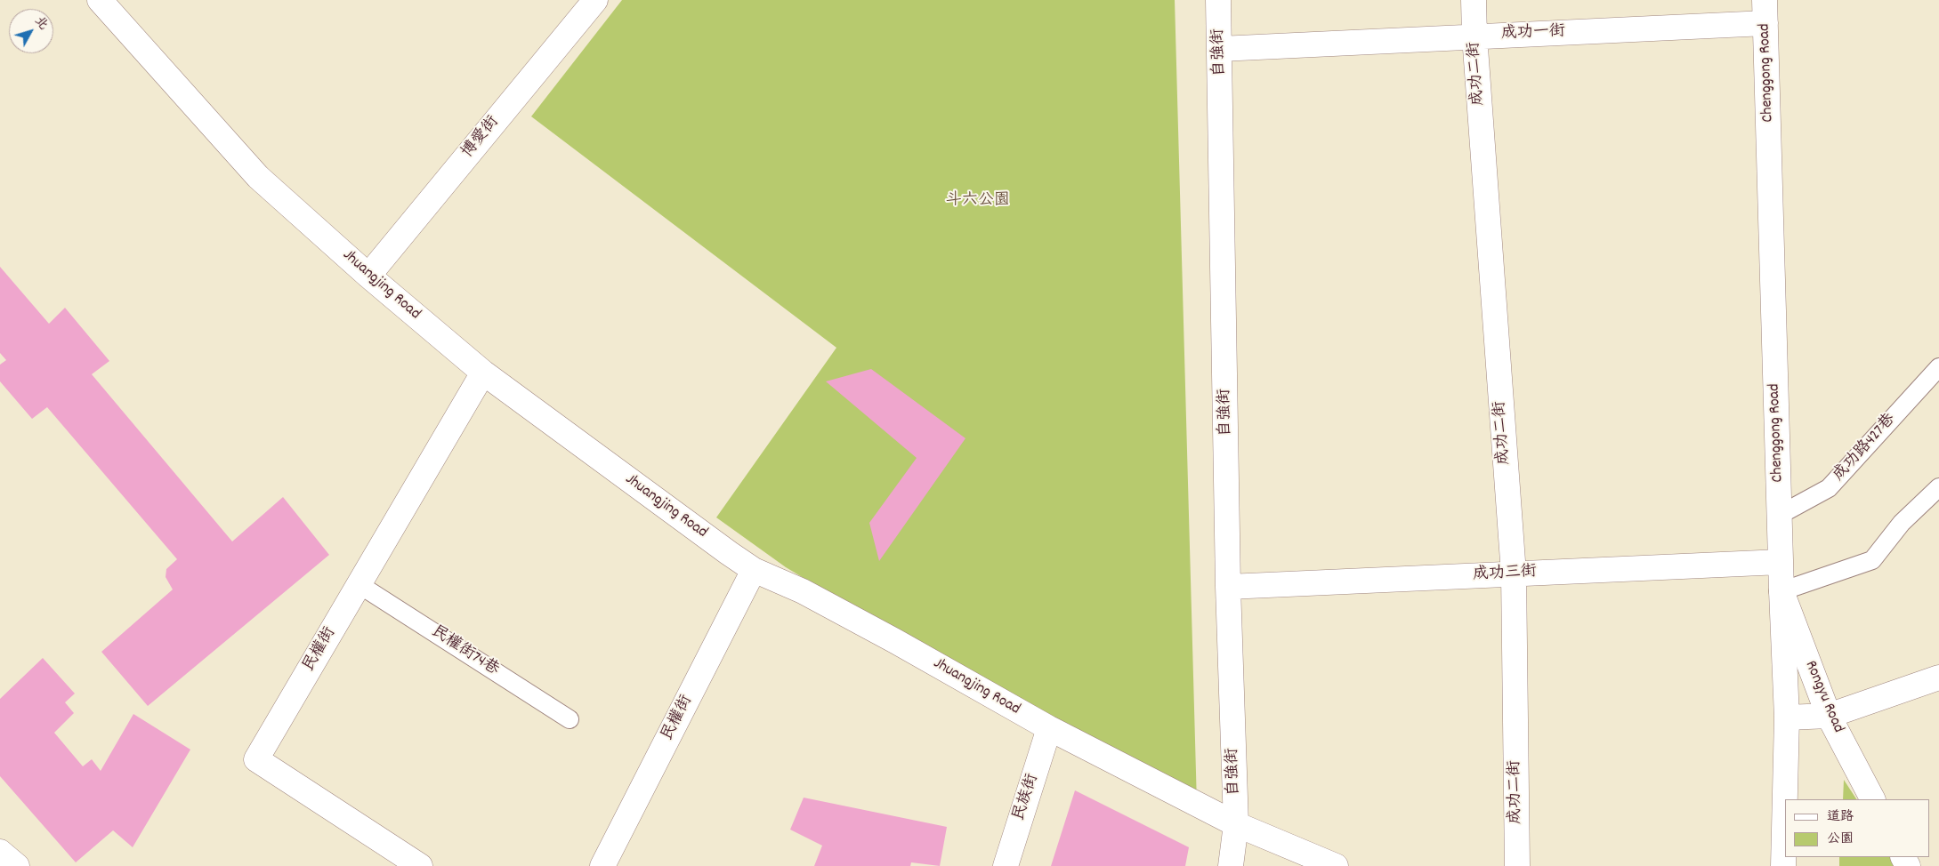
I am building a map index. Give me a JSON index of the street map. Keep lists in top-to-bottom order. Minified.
{"streets":{"street":["成功一街","自強街","Chenggong Road","成功二街","博愛街","Jhuangjing Road","成功三街","民權街","Rongyu Road","民族街"],"lane":["成功路427巷","民權街74巷"]},"crossings":[["成功一街","自強街"],["成功一街","Chenggong Road"],["成功一街","成功二街"],["自強街","Jhuangjing Road"],["自強街","成功三街"],["Chenggong Road","成功路427巷"],["Chenggong Road","成功三街"],["Chenggong Road","Rongyu Road"],["成功二街","成功三街"],["博愛街","Jhuangjing Road"],["Jhuangjing Road","民權街"],["Jhuangjing Road","民族街"],["民權街","民權街74巷"]],"parks":["斗六公園"],"legend":["道路","公園"],"north":"top right"}
